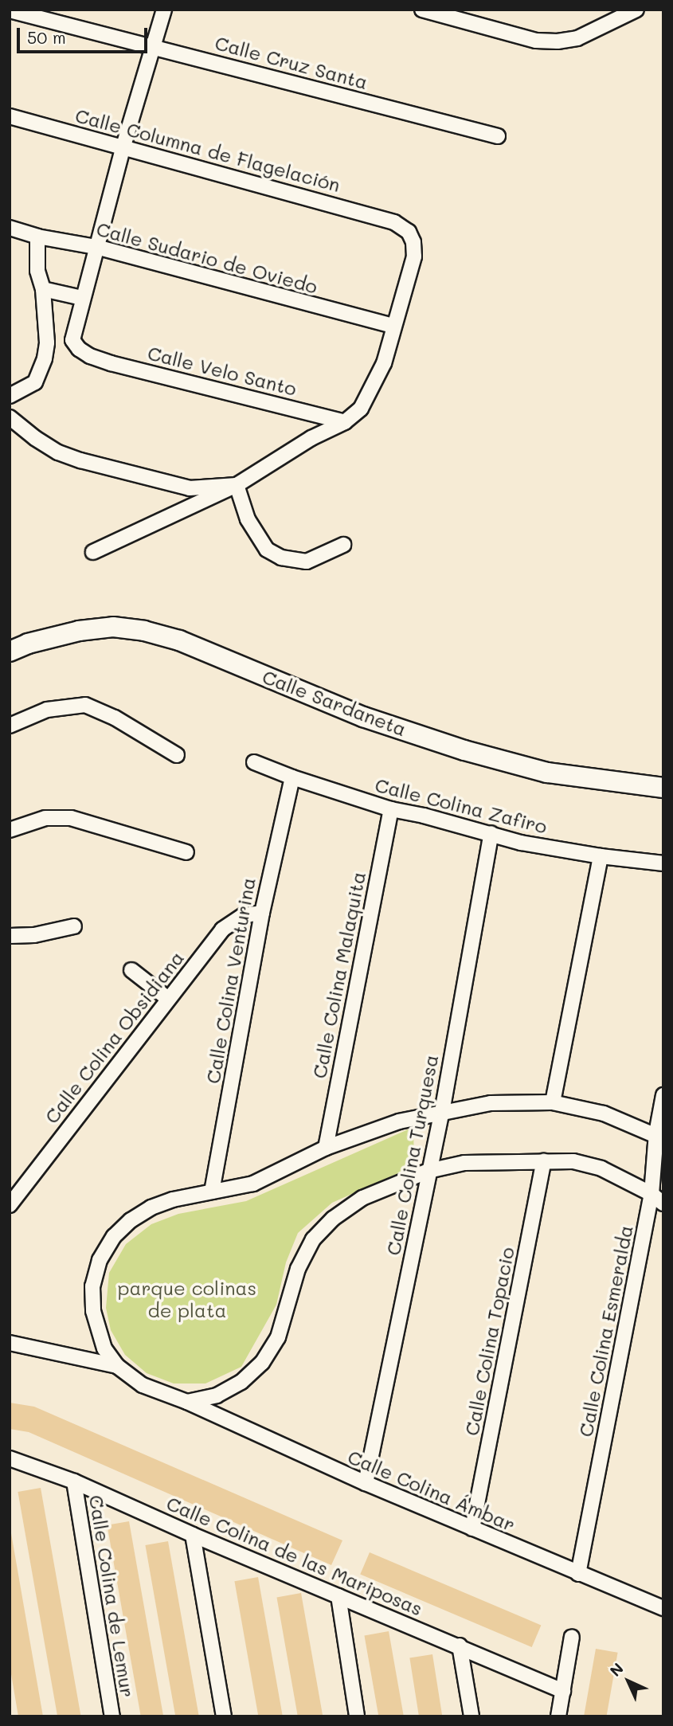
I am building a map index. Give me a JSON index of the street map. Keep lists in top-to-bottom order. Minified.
{"streets":{"street":["Calle Cruz Santa","Calle Columna de Flagelación","Calle Sudario de Oviedo","Calle Velo Santo","Calle Sardaneta","Calle Colina Zafiro","Calle Colina Malaquita","Calle Colina Venturina","Calle Colina Obsidiana","Calle Colina Turquesa","Calle Colina Esmeralda","Calle Colina Topacio","Calle Colina Ámbar","Calle Colina de las Mariposas","Calle Colina de Lemur"]},"crossings":[["Calle Columna de Flagelación","Calle Sudario de Oviedo"],["Calle Colina Zafiro","Calle Colina Malaquita"],["Calle Colina Zafiro","Calle Colina Venturina"],["Calle Colina Zafiro","Calle Colina Turquesa"],["Calle Colina Venturina","Calle Colina Obsidiana"],["Calle Colina Turquesa","Calle Colina Ámbar"],["Calle Colina Esmeralda","Calle Colina Ámbar"],["Calle Colina Topacio","Calle Colina Ámbar"],["Calle Colina de las Mariposas","Calle Colina de Lemur"]],"parks":["parque colinas de plata"],"scale_bar":"50 m","north":"top left"}
